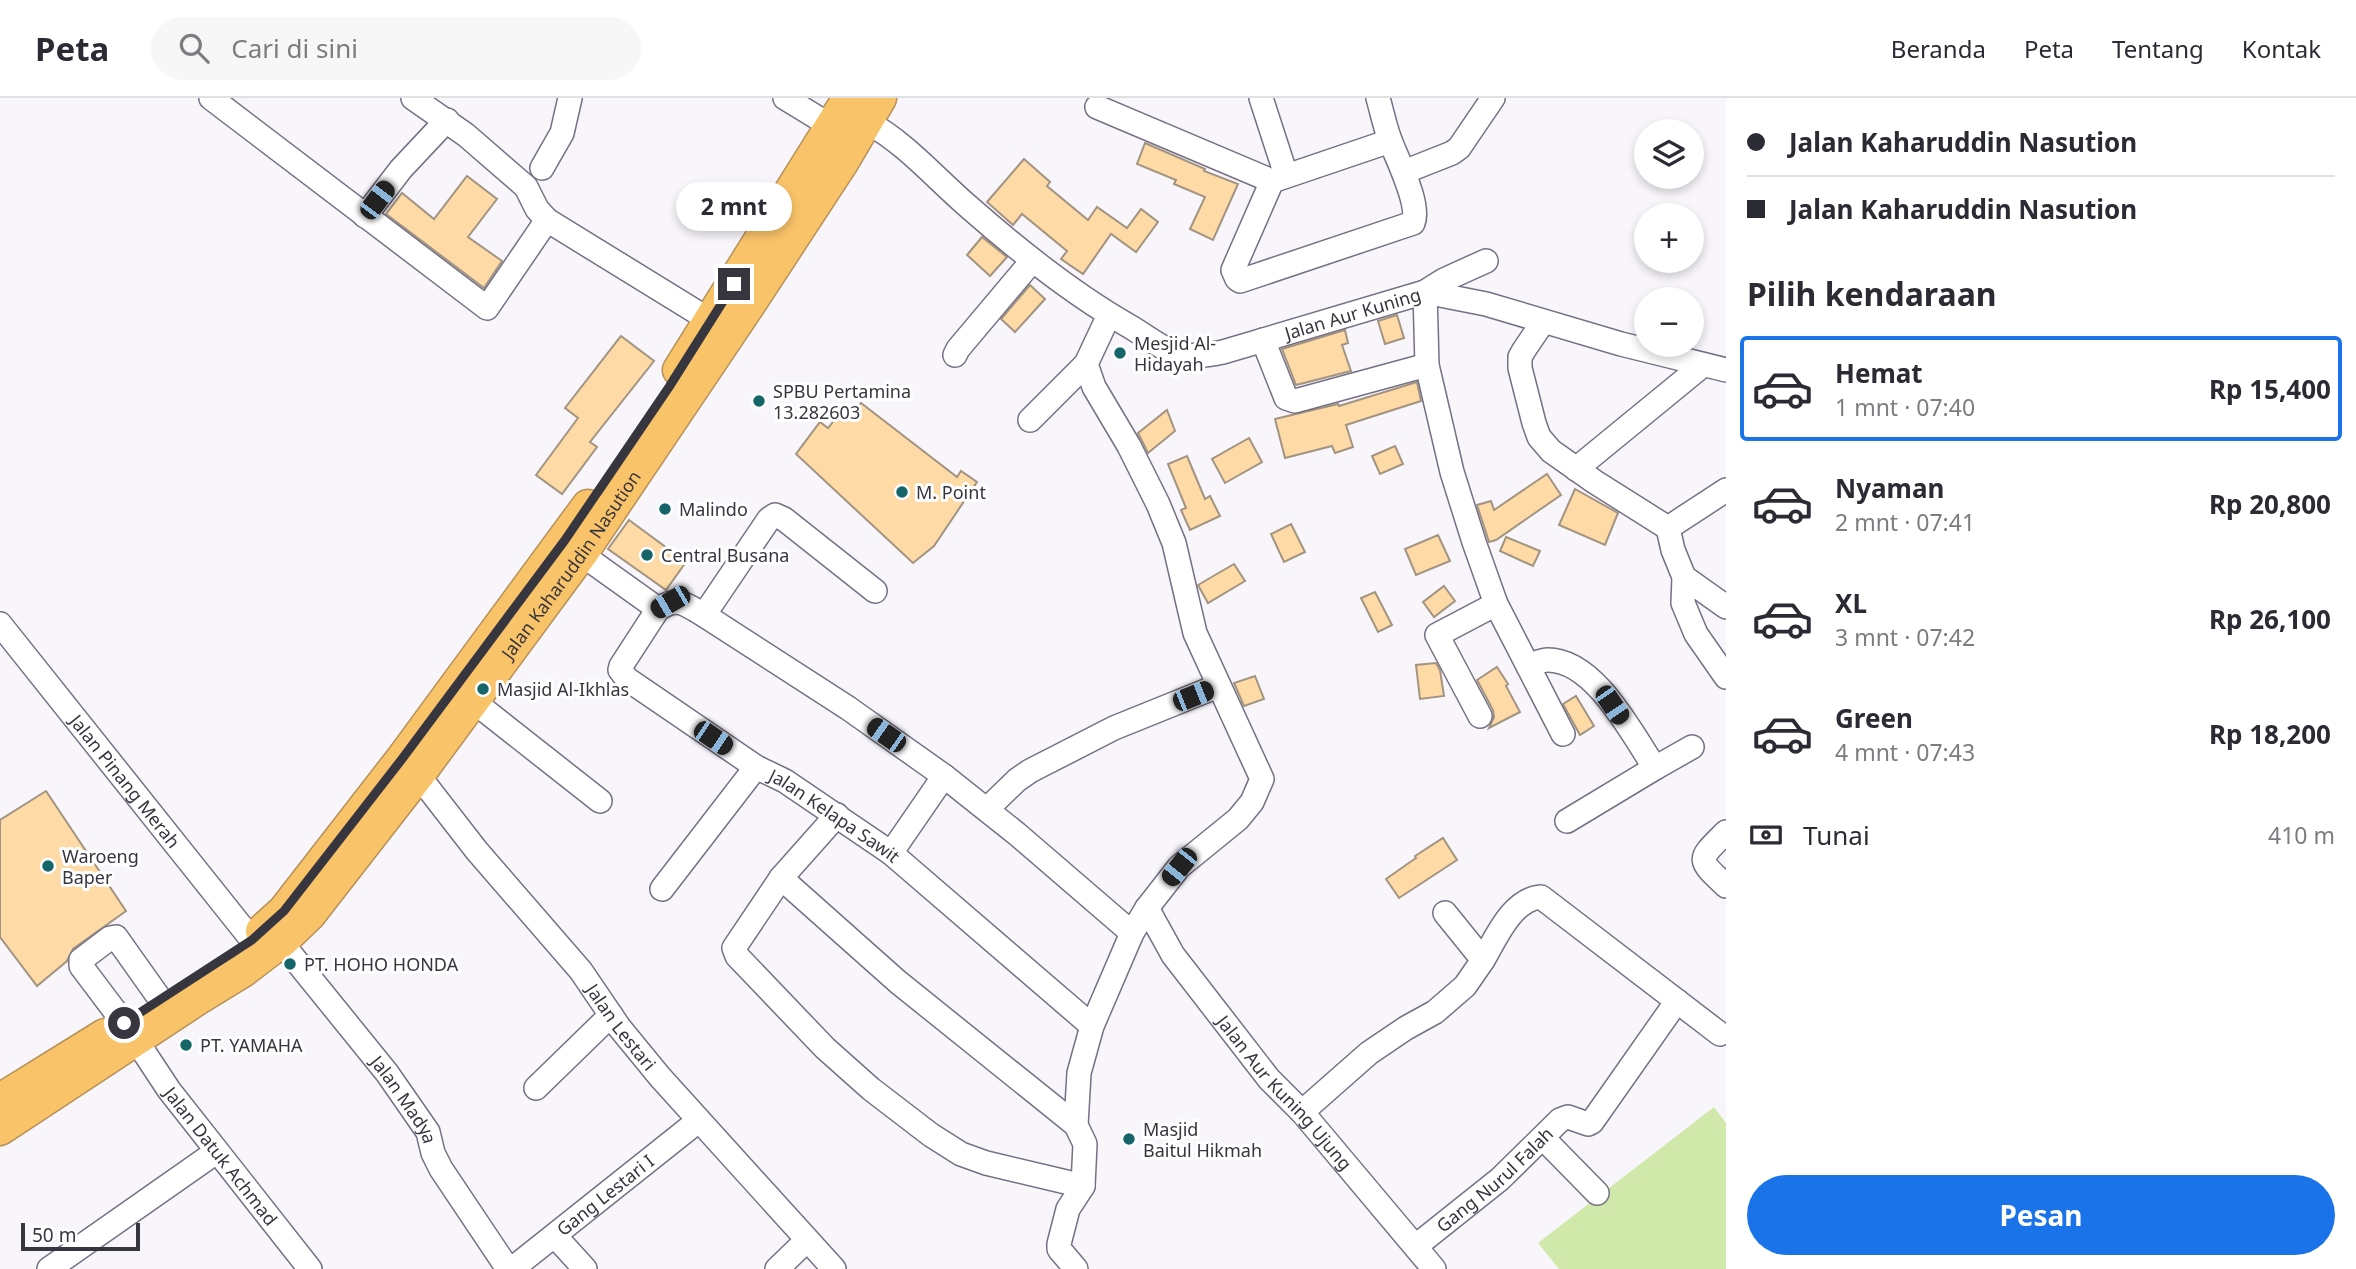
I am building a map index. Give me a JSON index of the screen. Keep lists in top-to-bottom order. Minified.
{"streets":{"highway":["Jalan Kaharuddin Nasution"],"street":["Jalan Aur Kuning","Jalan Pinang Merah","Jalan Kelapa Sawit","Jalan Lestari","Jalan Aur Kuning Ujung","Jalan Madya","Jalan Datuk Achmad","Gang Nurul Falah","Gang Lestari I"]},"crossings":[["Jalan Aur Kuning","Jalan Kaharuddin Nasution"],["Jalan Kaharuddin Nasution","Jalan Pinang Merah"],["Jalan Kaharuddin Nasution","Jalan Lestari"],["Jalan Kaharuddin Nasution","Jalan Madya"],["Jalan Kaharuddin Nasution","Jalan Datuk Achmad"],["Jalan Pinang Merah","Jalan Madya"],["Jalan Lestari","Gang Lestari I"],["Jalan Aur Kuning Ujung","Gang Nurul Falah"],["Jalan Madya","Gang Lestari I"]],"places":["Mesjid Al- Hidayah","SPBU Pertamina 13.282603","M. Point","Malindo","Central Busana","Masjid Al-Ikhlas","Waroeng Baper","PT. HOHO HONDA","PT. YAMAHA","Masjid Baitul Hikmah"],"scale_bar":"50 m","page":{"header":"Peta","search":"Cari di sini","nav":["Beranda","Peta","Tentang","Kontak"],"banner":["Jalan Kaharuddin Nasution","Jalan Kaharuddin Nasution"],"map_buttons":["+","−"],"bubble":"2 mnt","heading":"Pilih kendaraan","list":[{"name":"Hemat","note":"1 mnt · 07:40","value":"Rp 15,400"},{"name":"Nyaman","note":"2 mnt · 07:41","value":"Rp 20,800"},{"name":"XL","note":"3 mnt · 07:42","value":"Rp 26,100"},{"name":"Green","note":"4 mnt · 07:43","value":"Rp 18,200"}],"pay":["Tunai","410 m"],"buttons":"Pesan","scale":"50 m"}}
